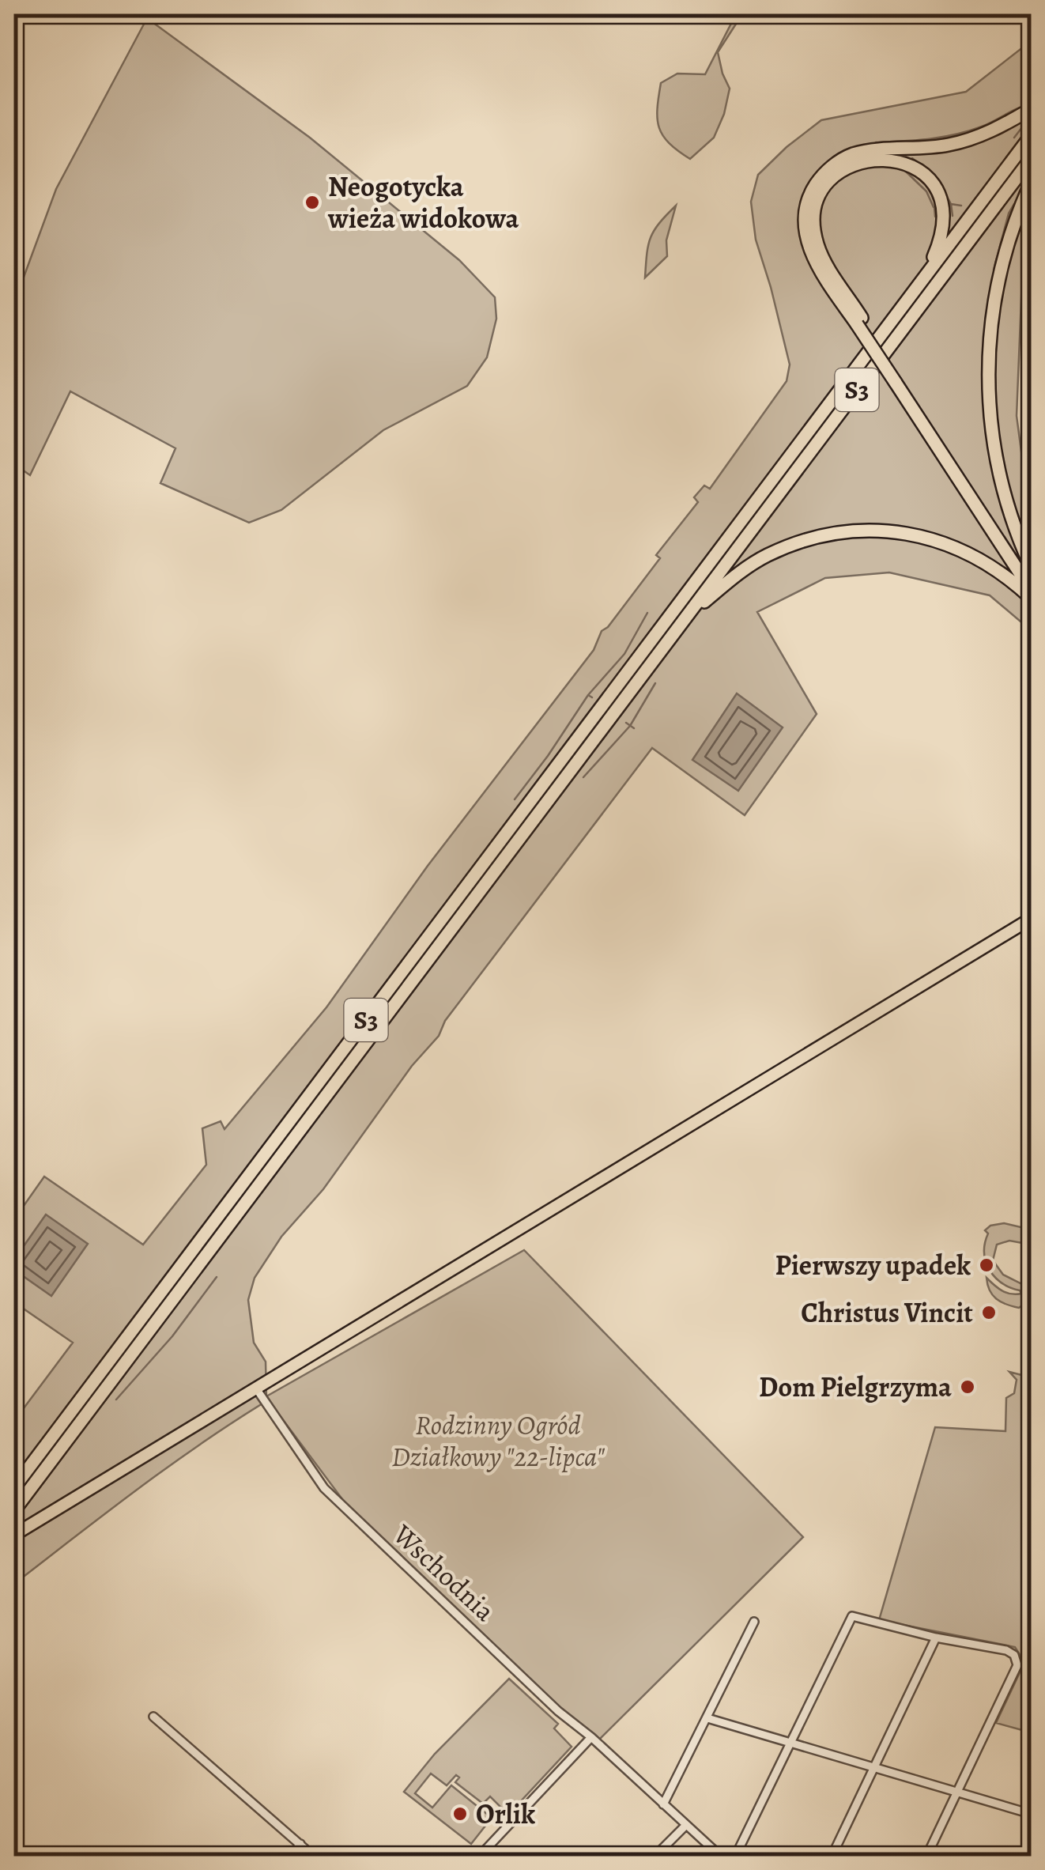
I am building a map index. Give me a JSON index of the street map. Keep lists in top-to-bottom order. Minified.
{"streets":{"highway":["S3"],"street":["Wschodnia"]},"parks":["Rodzinny Ogród Działkowy \"22-lipca\""],"places":["Neogotycka wieża widokowa","Pierwszy upadek","Christus Vincit","Dom Pielgrzyma","Orlik"]}
